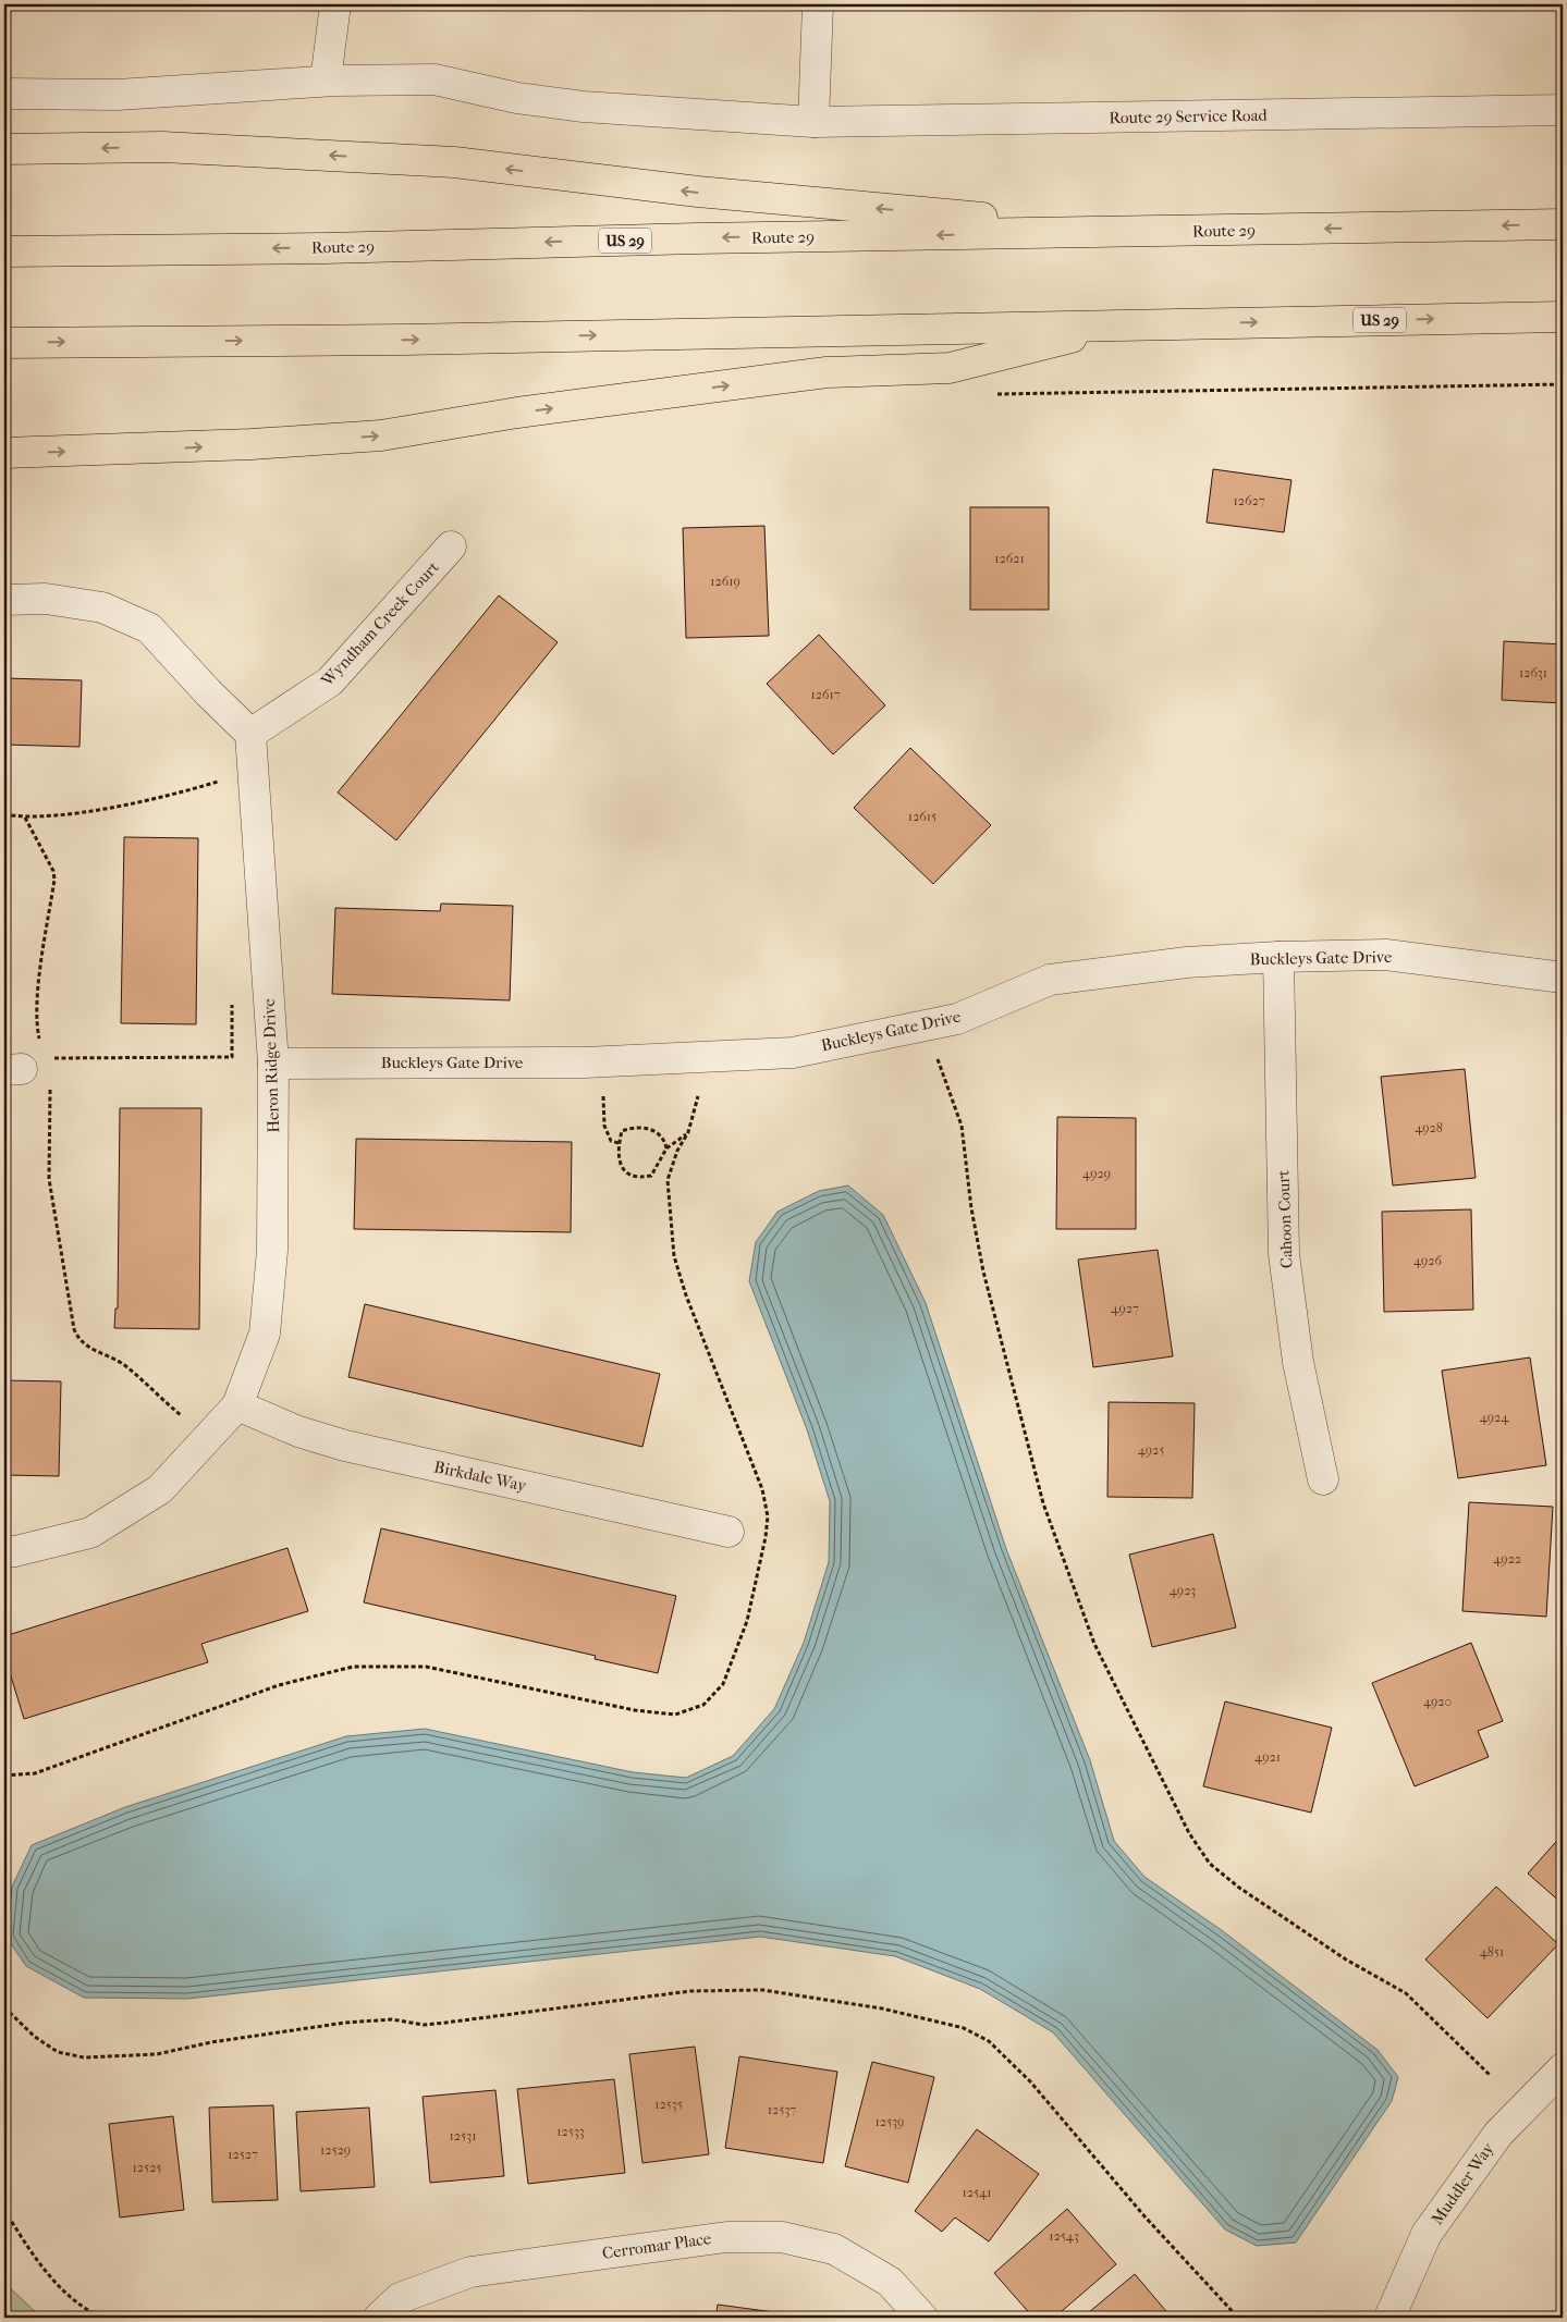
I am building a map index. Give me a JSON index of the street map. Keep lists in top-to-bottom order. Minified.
{"streets":{"main road":["Route 29","US 29"],"street":["Route 29 Service Road","Wyndham Creek Court","Buckleys Gate Drive","Heron Ridge Drive","Cahoon Court","Birkdale Way","Muddler Way","Cerromar Place"]},"crossings":[["Wyndham Creek Court","Heron Ridge Drive"],["Buckleys Gate Drive","Heron Ridge Drive"],["Buckleys Gate Drive","Cahoon Court"],["Heron Ridge Drive","Birkdale Way"]],"house_numbers":["12627","12621","12619","12631","12617","12615","4928","4929","4926","4927","4924","4925","4922","4923","4920","4921","4851","12535","12537","12539","12533","12531","12529","12527","12525","12541","12543"]}
